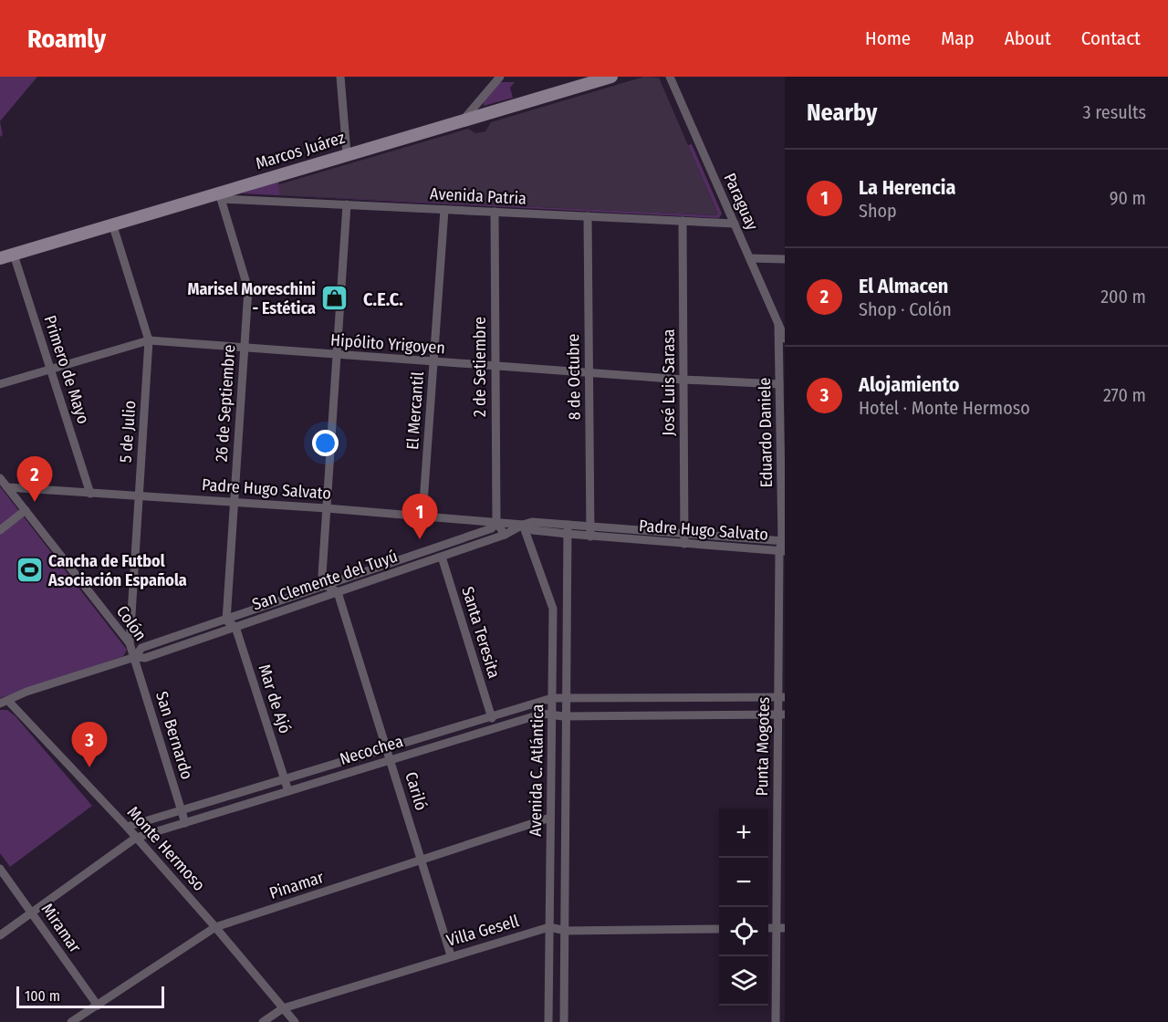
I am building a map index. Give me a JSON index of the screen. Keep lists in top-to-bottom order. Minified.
{"streets":{"main road":["Marcos Juárez"],"street":["Avenida Patria","Paraguay","Hipólito Yrigoyen","2 de Setiembre","Primero de Mayo","8 de Octubre","José Luis Sarasa","26 de Septiembre","El Mercantil","5 de Julio","Eduardo Daniele","Padre Hugo Salvato","San Clemente del Tuyú","Colón","Santa Teresita","Mar de Ajó","San Bernardo","Punta Mogotes","Necochea","Avenida C. Atlántica","Cariló","Monte Hermoso","Pinamar","Miramar","Villa Gesell"]},"crossings":[["Marcos Juárez","Avenida Patria"],["Marcos Juárez","Primero de Mayo"],["Marcos Juárez","26 de Septiembre"],["Marcos Juárez","5 de Julio"],["Avenida Patria","Paraguay"],["Avenida Patria","2 de Setiembre"],["Avenida Patria","8 de Octubre"],["Avenida Patria","José Luis Sarasa"],["Avenida Patria","26 de Septiembre"],["Avenida Patria","El Mercantil"],["Paraguay","Eduardo Daniele"],["Hipólito Yrigoyen","2 de Setiembre"],["Hipólito Yrigoyen","Primero de Mayo"],["Hipólito Yrigoyen","8 de Octubre"],["Hipólito Yrigoyen","José Luis Sarasa"],["Hipólito Yrigoyen","26 de Septiembre"],["Hipólito Yrigoyen","El Mercantil"],["Hipólito Yrigoyen","5 de Julio"],["Hipólito Yrigoyen","Eduardo Daniele"],["2 de Setiembre","Padre Hugo Salvato"],["2 de Setiembre","San Clemente del Tuyú"],["Primero de Mayo","Padre Hugo Salvato"],["8 de Octubre","Padre Hugo Salvato"],["José Luis Sarasa","Padre Hugo Salvato"],["26 de Septiembre","Padre Hugo Salvato"],["26 de Septiembre","San Clemente del Tuyú"],["El Mercantil","Padre Hugo Salvato"],["5 de Julio","Padre Hugo Salvato"],["5 de Julio","Colón"],["Eduardo Daniele","Padre Hugo Salvato"],["Eduardo Daniele","Punta Mogotes"],["Padre Hugo Salvato","San Clemente del Tuyú"],["Padre Hugo Salvato","Colón"],["Padre Hugo Salvato","Punta Mogotes"],["Padre Hugo Salvato","Avenida C. Atlántica"],["San Clemente del Tuyú","Colón"],["San Clemente del Tuyú","Santa Teresita"],["San Clemente del Tuyú","Mar de Ajó"],["San Clemente del Tuyú","San Bernardo"],["San Clemente del Tuyú","Avenida C. Atlántica"],["San Clemente del Tuyú","Cariló"],["San Clemente del Tuyú","Monte Hermoso"],["Colón","San Bernardo"],["Santa Teresita","Necochea"],["Mar de Ajó","Necochea"],["San Bernardo","Necochea"],["Punta Mogotes","Necochea"],["Necochea","Avenida C. Atlántica"],["Necochea","Cariló"],["Necochea","Monte Hermoso"],["Necochea","Miramar"],["Avenida C. Atlántica","Pinamar"],["Avenida C. Atlántica","Villa Gesell"],["Cariló","Pinamar"],["Cariló","Villa Gesell"],["Monte Hermoso","Pinamar"],["Monte Hermoso","Villa Gesell"],["Pinamar","Miramar"]],"districts":["C.E.C."],"places":{"shop":["Marisel Moreschini - Estética"],"sports":["Cancha de Futbol Asociación Española"]},"scale_bar":"100 m","page":{"header":"Roamly","nav":["Home","Map","About","Contact"],"heading":["Nearby","3 results"],"list":[{"mark":"1","name":"La Herencia","note":"Shop","value":"90 m"},{"mark":"2","name":"El Almacen","note":"Shop · Colón","value":"200 m"},{"mark":"3","name":"Alojamiento","note":"Hotel · Monte Hermoso","value":"270 m"}],"pins":["2","1","3"],"map_buttons":["+","−"],"scale":"100 m"}}
